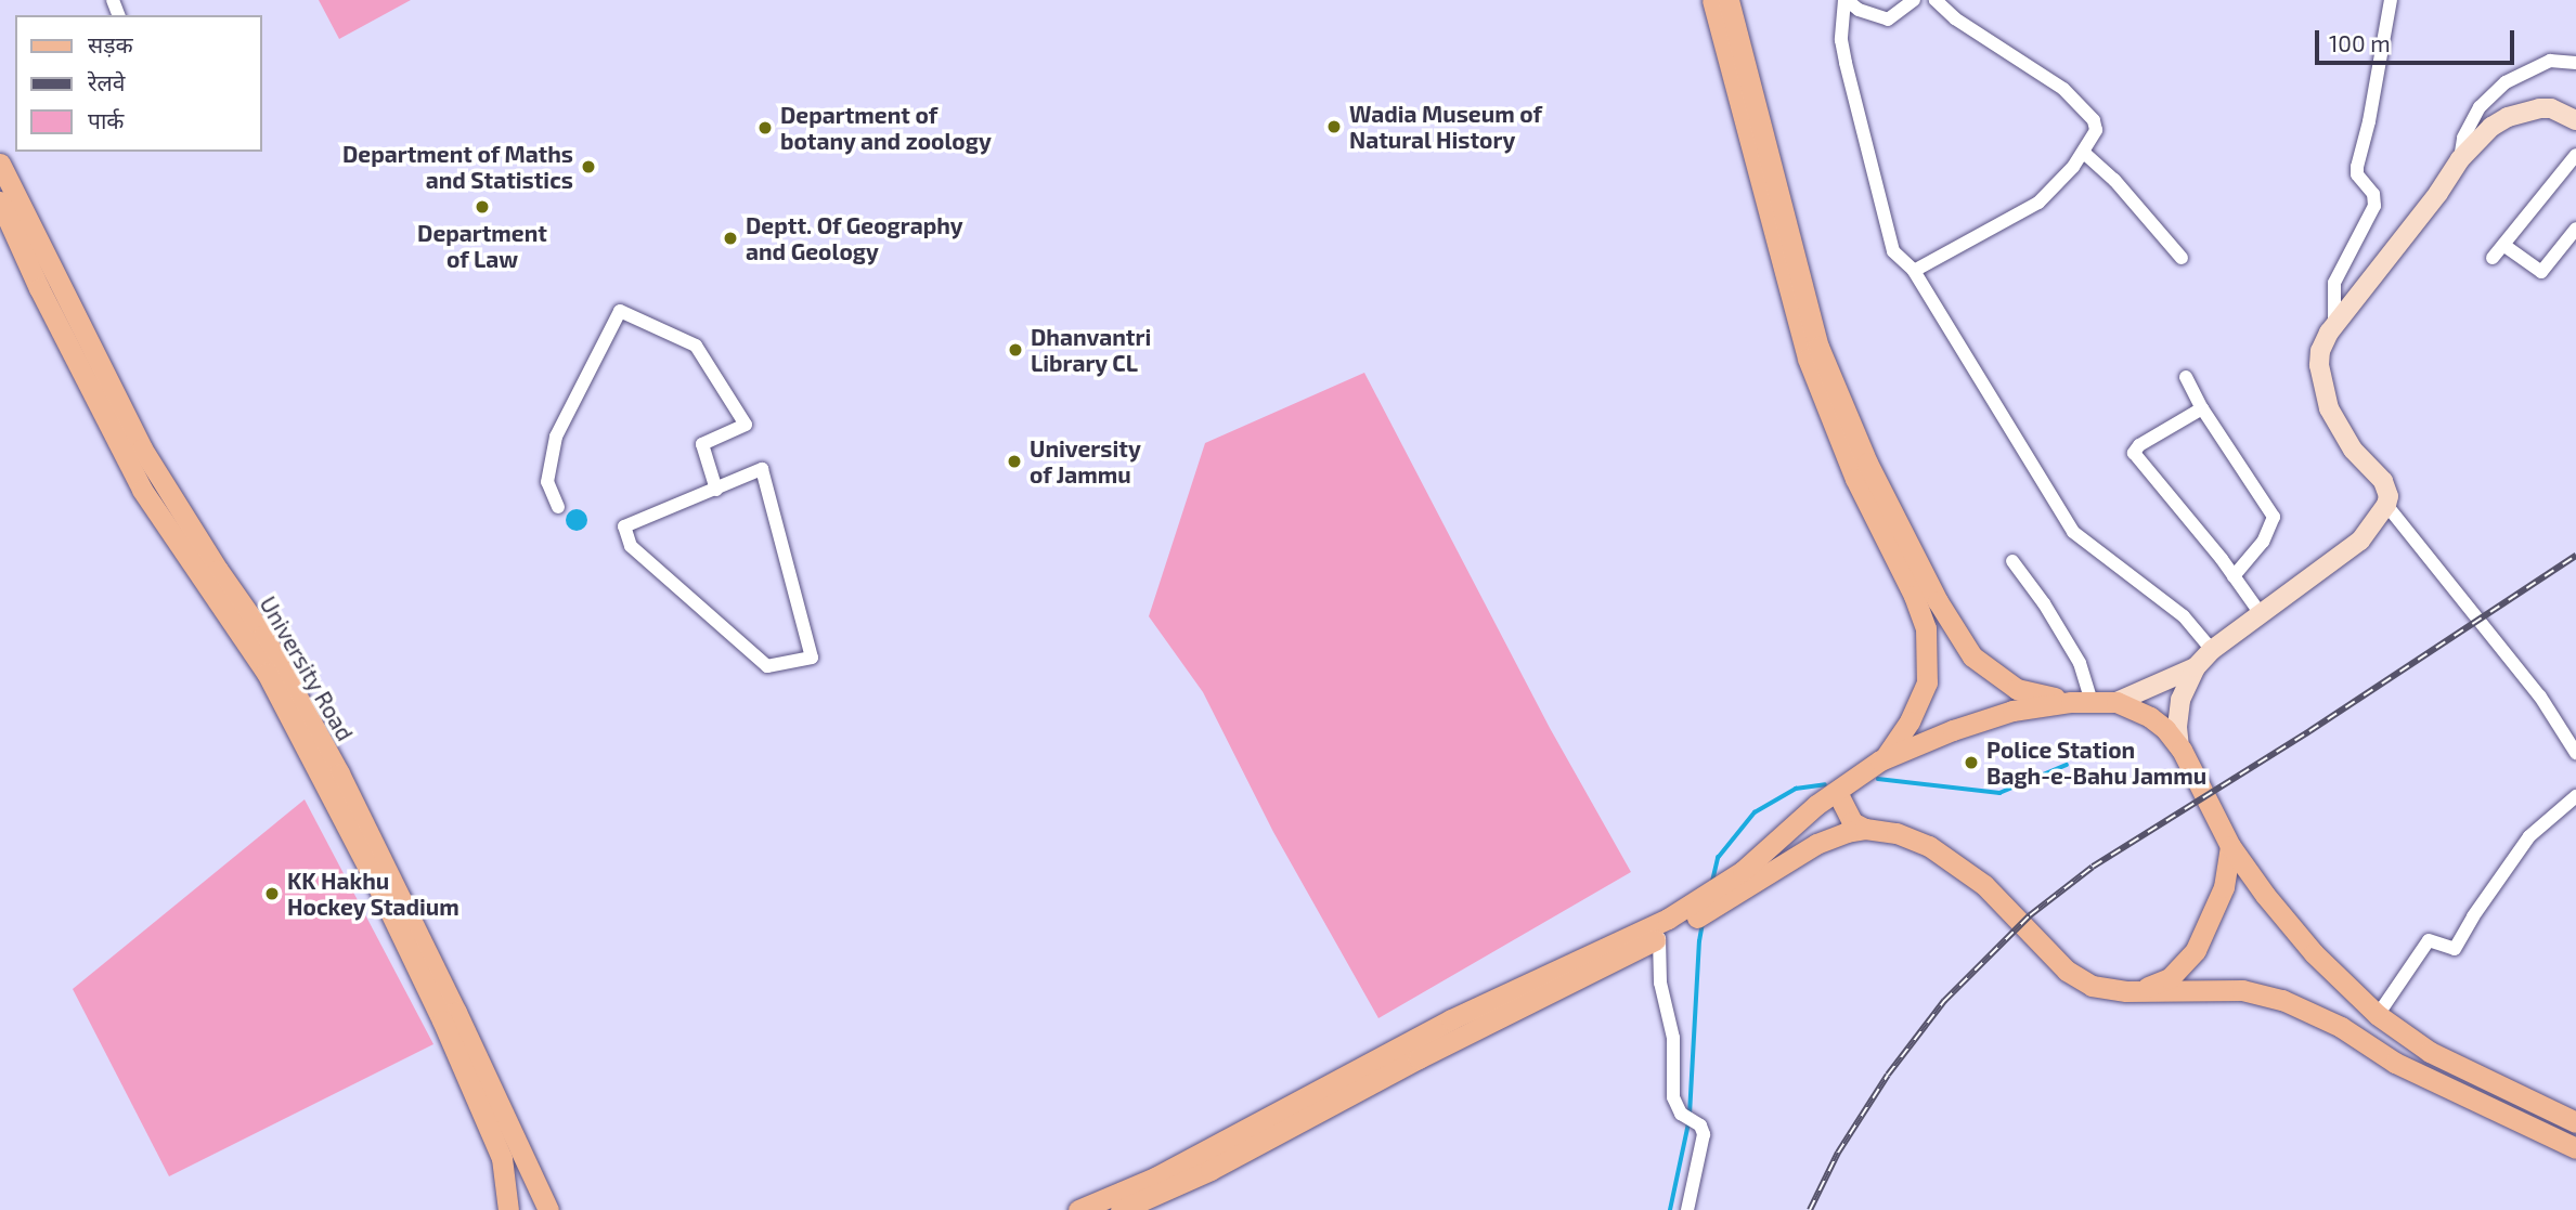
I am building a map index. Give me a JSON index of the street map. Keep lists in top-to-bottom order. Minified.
{"streets":{"main road":["University Road"]},"places":["Wadia Museum of Natural History","Department of botany and zoology","Department of Maths and Statistics","Department of Law","Deptt. Of Geography and Geology","Dhanvantri Library CL","University of Jammu","Police Station Bagh-e-Bahu Jammu","KK Hakhu Hockey Stadium"],"legend":["सड़क","रेलवे","पार्क"],"scale_bar":"100 m"}
